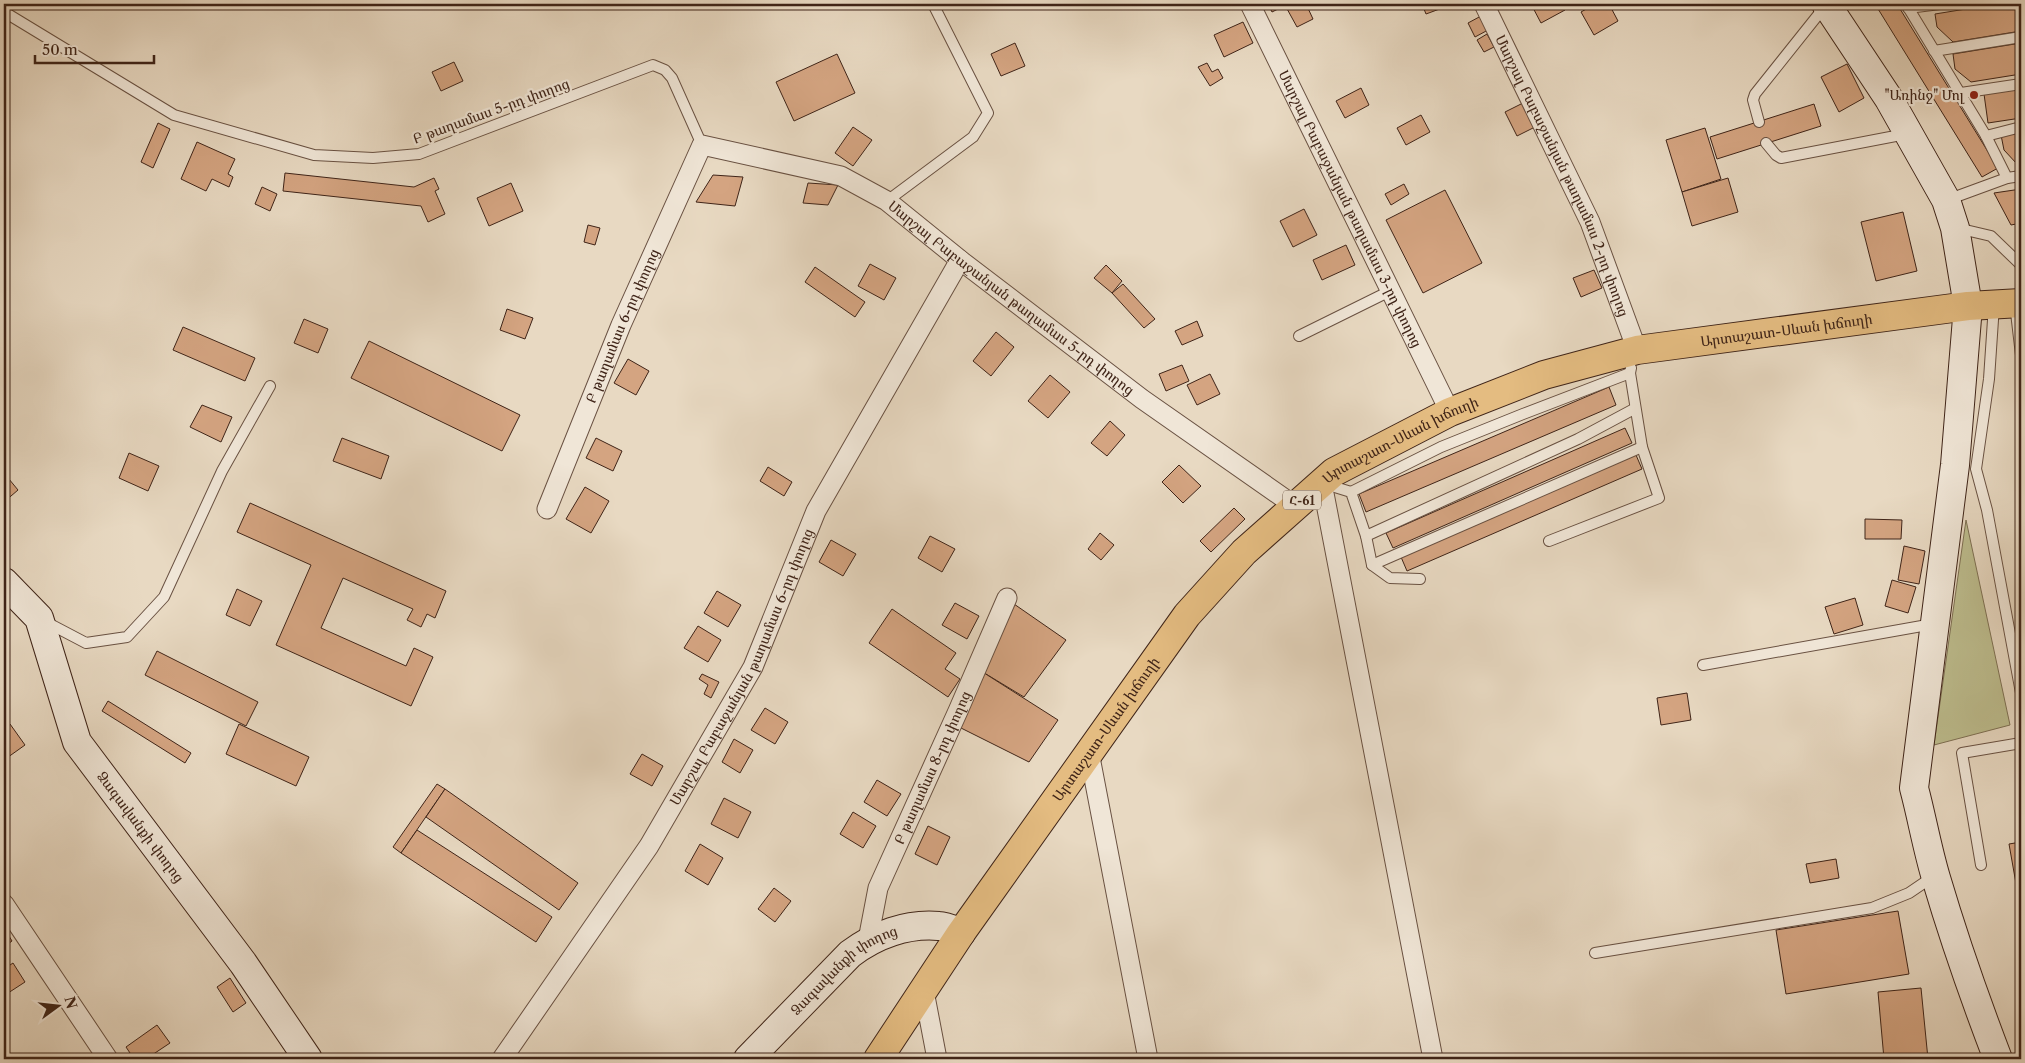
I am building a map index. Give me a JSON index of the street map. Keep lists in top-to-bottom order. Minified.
{"streets":{"main road":["Արտաշատ-Սևան խճուղի","Հ-61"],"street":["Մարշալ Բաբաջանյան թաղամաս 2-րդ փողոց","Մարշալ Բաբաջանյան թաղամաս 3-րդ փողոց","Մարշալ Բաբաջանյան թաղամաս 5-րդ փողոց","Բ թաղամաս 6-րդ փողոց","Մարշալ Բաբաջանյան թաղամաս 6-րդ փողոց","Բ թաղամաս 8-րդ փողոց","Ձագավանքի փողոց"],"lane":["Բ թաղամաս 5-րդ փողոց"]},"crossings":[["Բ թաղամաս 5-րդ փողոց","Մարշալ Բաբաջանյան թաղամաս 5-րդ փողոց"],["Բ թաղամաս 5-րդ փողոց","Բ թաղամաս 6-րդ փողոց"],["Մարշալ Բաբաջանյան թաղամաս 2-րդ փողոց","Արտաշատ-Սևան խճուղի"],["Մարշալ Բաբաջանյան թաղամաս 3-րդ փողոց","Արտաշատ-Սևան խճուղի"],["Մարշալ Բաբաջանյան թաղամաս 5-րդ փողոց","Բ թաղամաս 6-րդ փողոց"],["Մարշալ Բաբաջանյան թաղամաս 5-րդ փողոց","Արտաշատ-Սևան խճուղի"],["Մարշալ Բաբաջանյան թաղամաս 5-րդ փողոց","Մարշալ Բաբաջանյան թաղամաս 6-րդ փողոց"],["Արտաշատ-Սևան խճուղի","Ձագավանքի փողոց"],["Բ թաղամաս 8-րդ փողոց","Ձագավանքի փողոց"]],"places":["\"Առինջ\" Մոլ"],"scale_bar":"50 m","north":"right"}
